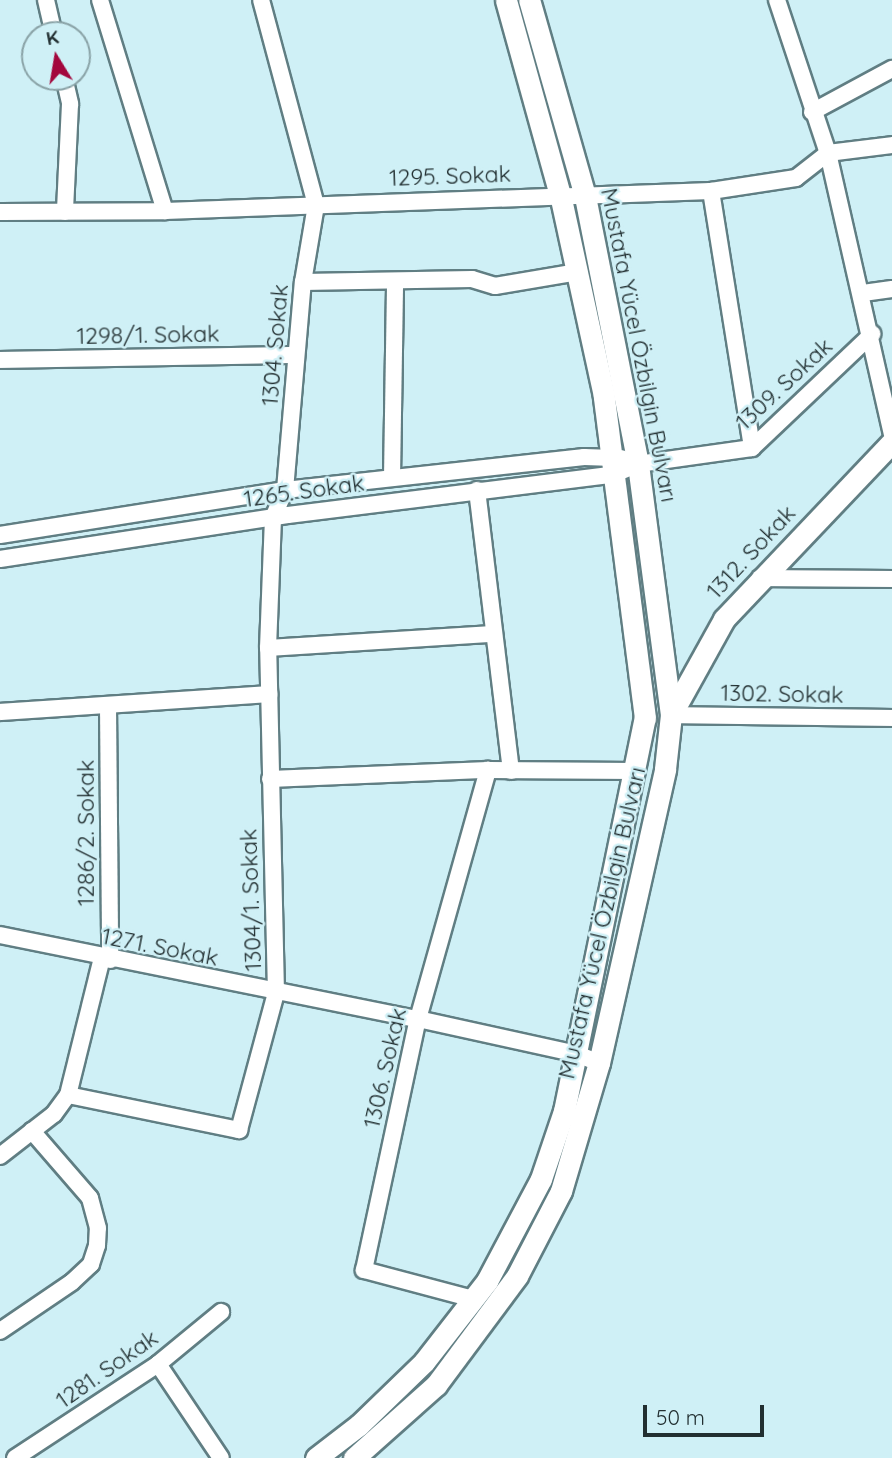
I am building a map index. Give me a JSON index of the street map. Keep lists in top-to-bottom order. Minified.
{"streets":{"street":["1295. Sokak","1298/1. Sokak","1304. Sokak","Mustafa Yücel Özbilgin Bulvarı","1309. Sokak","1265. Sokak","1312. Sokak","1302. Sokak","1286/2. Sokak","1304/1. Sokak","1271. Sokak","1306. Sokak","1281. Sokak"]},"crossings":[["1295. Sokak","1304. Sokak"],["1295. Sokak","Mustafa Yücel Özbilgin Bulvarı"],["1298/1. Sokak","1304. Sokak"],["1304. Sokak","1265. Sokak"],["1304. Sokak","1304/1. Sokak"],["Mustafa Yücel Özbilgin Bulvarı","1309. Sokak"],["Mustafa Yücel Özbilgin Bulvarı","1265. Sokak"],["Mustafa Yücel Özbilgin Bulvarı","1312. Sokak"],["Mustafa Yücel Özbilgin Bulvarı","1302. Sokak"],["Mustafa Yücel Özbilgin Bulvarı","1271. Sokak"],["Mustafa Yücel Özbilgin Bulvarı","1306. Sokak"],["1265. Sokak","1304/1. Sokak"],["1312. Sokak","1302. Sokak"],["1286/2. Sokak","1304/1. Sokak"],["1286/2. Sokak","1271. Sokak"],["1304/1. Sokak","1271. Sokak"],["1271. Sokak","1306. Sokak"]],"scale_bar":"50 m","north":"top"}
